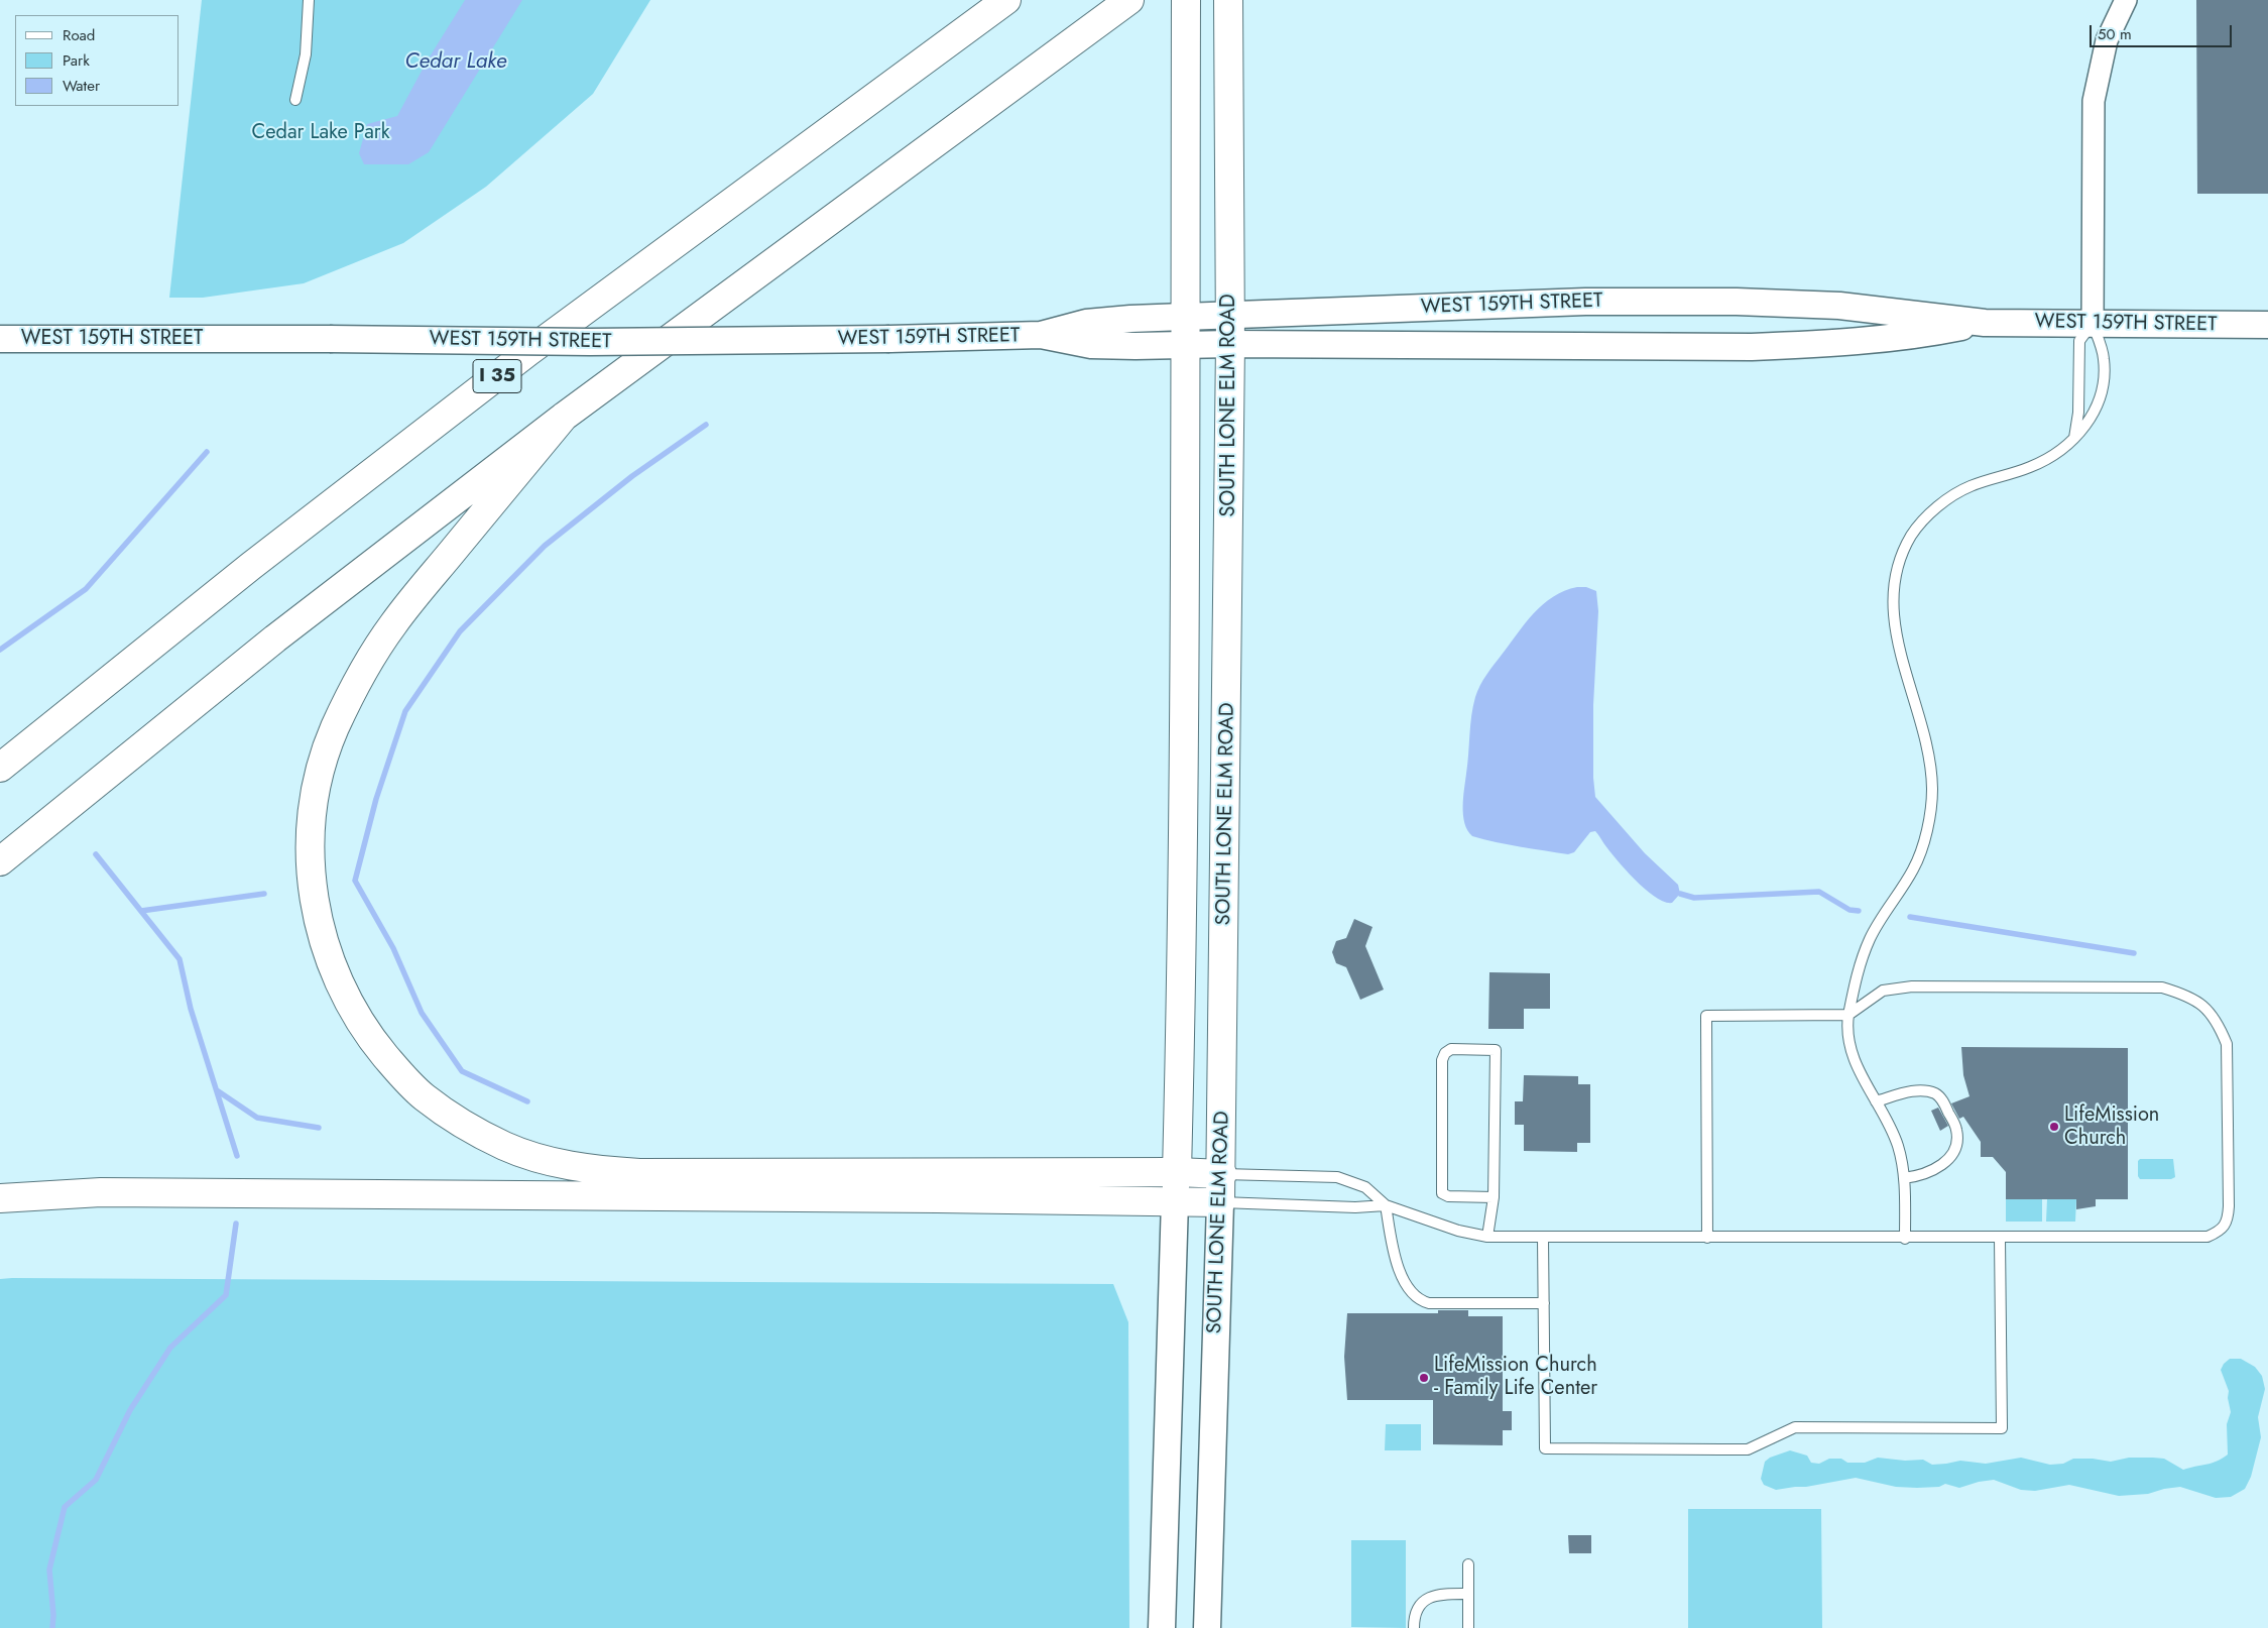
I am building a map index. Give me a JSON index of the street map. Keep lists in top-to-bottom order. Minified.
{"streets":{"main road":["I 35","SOUTH LONE ELM ROAD"],"street":["WEST 159TH STREET"]},"crossings":[["WEST 159TH STREET","SOUTH LONE ELM ROAD"]],"water":["Cedar Lake"],"parks":["Cedar Lake Park"],"places":["LifeMission Church","LifeMission Church - Family Life Center"],"legend":["Road","Park","Water"],"scale_bar":"50 m"}
